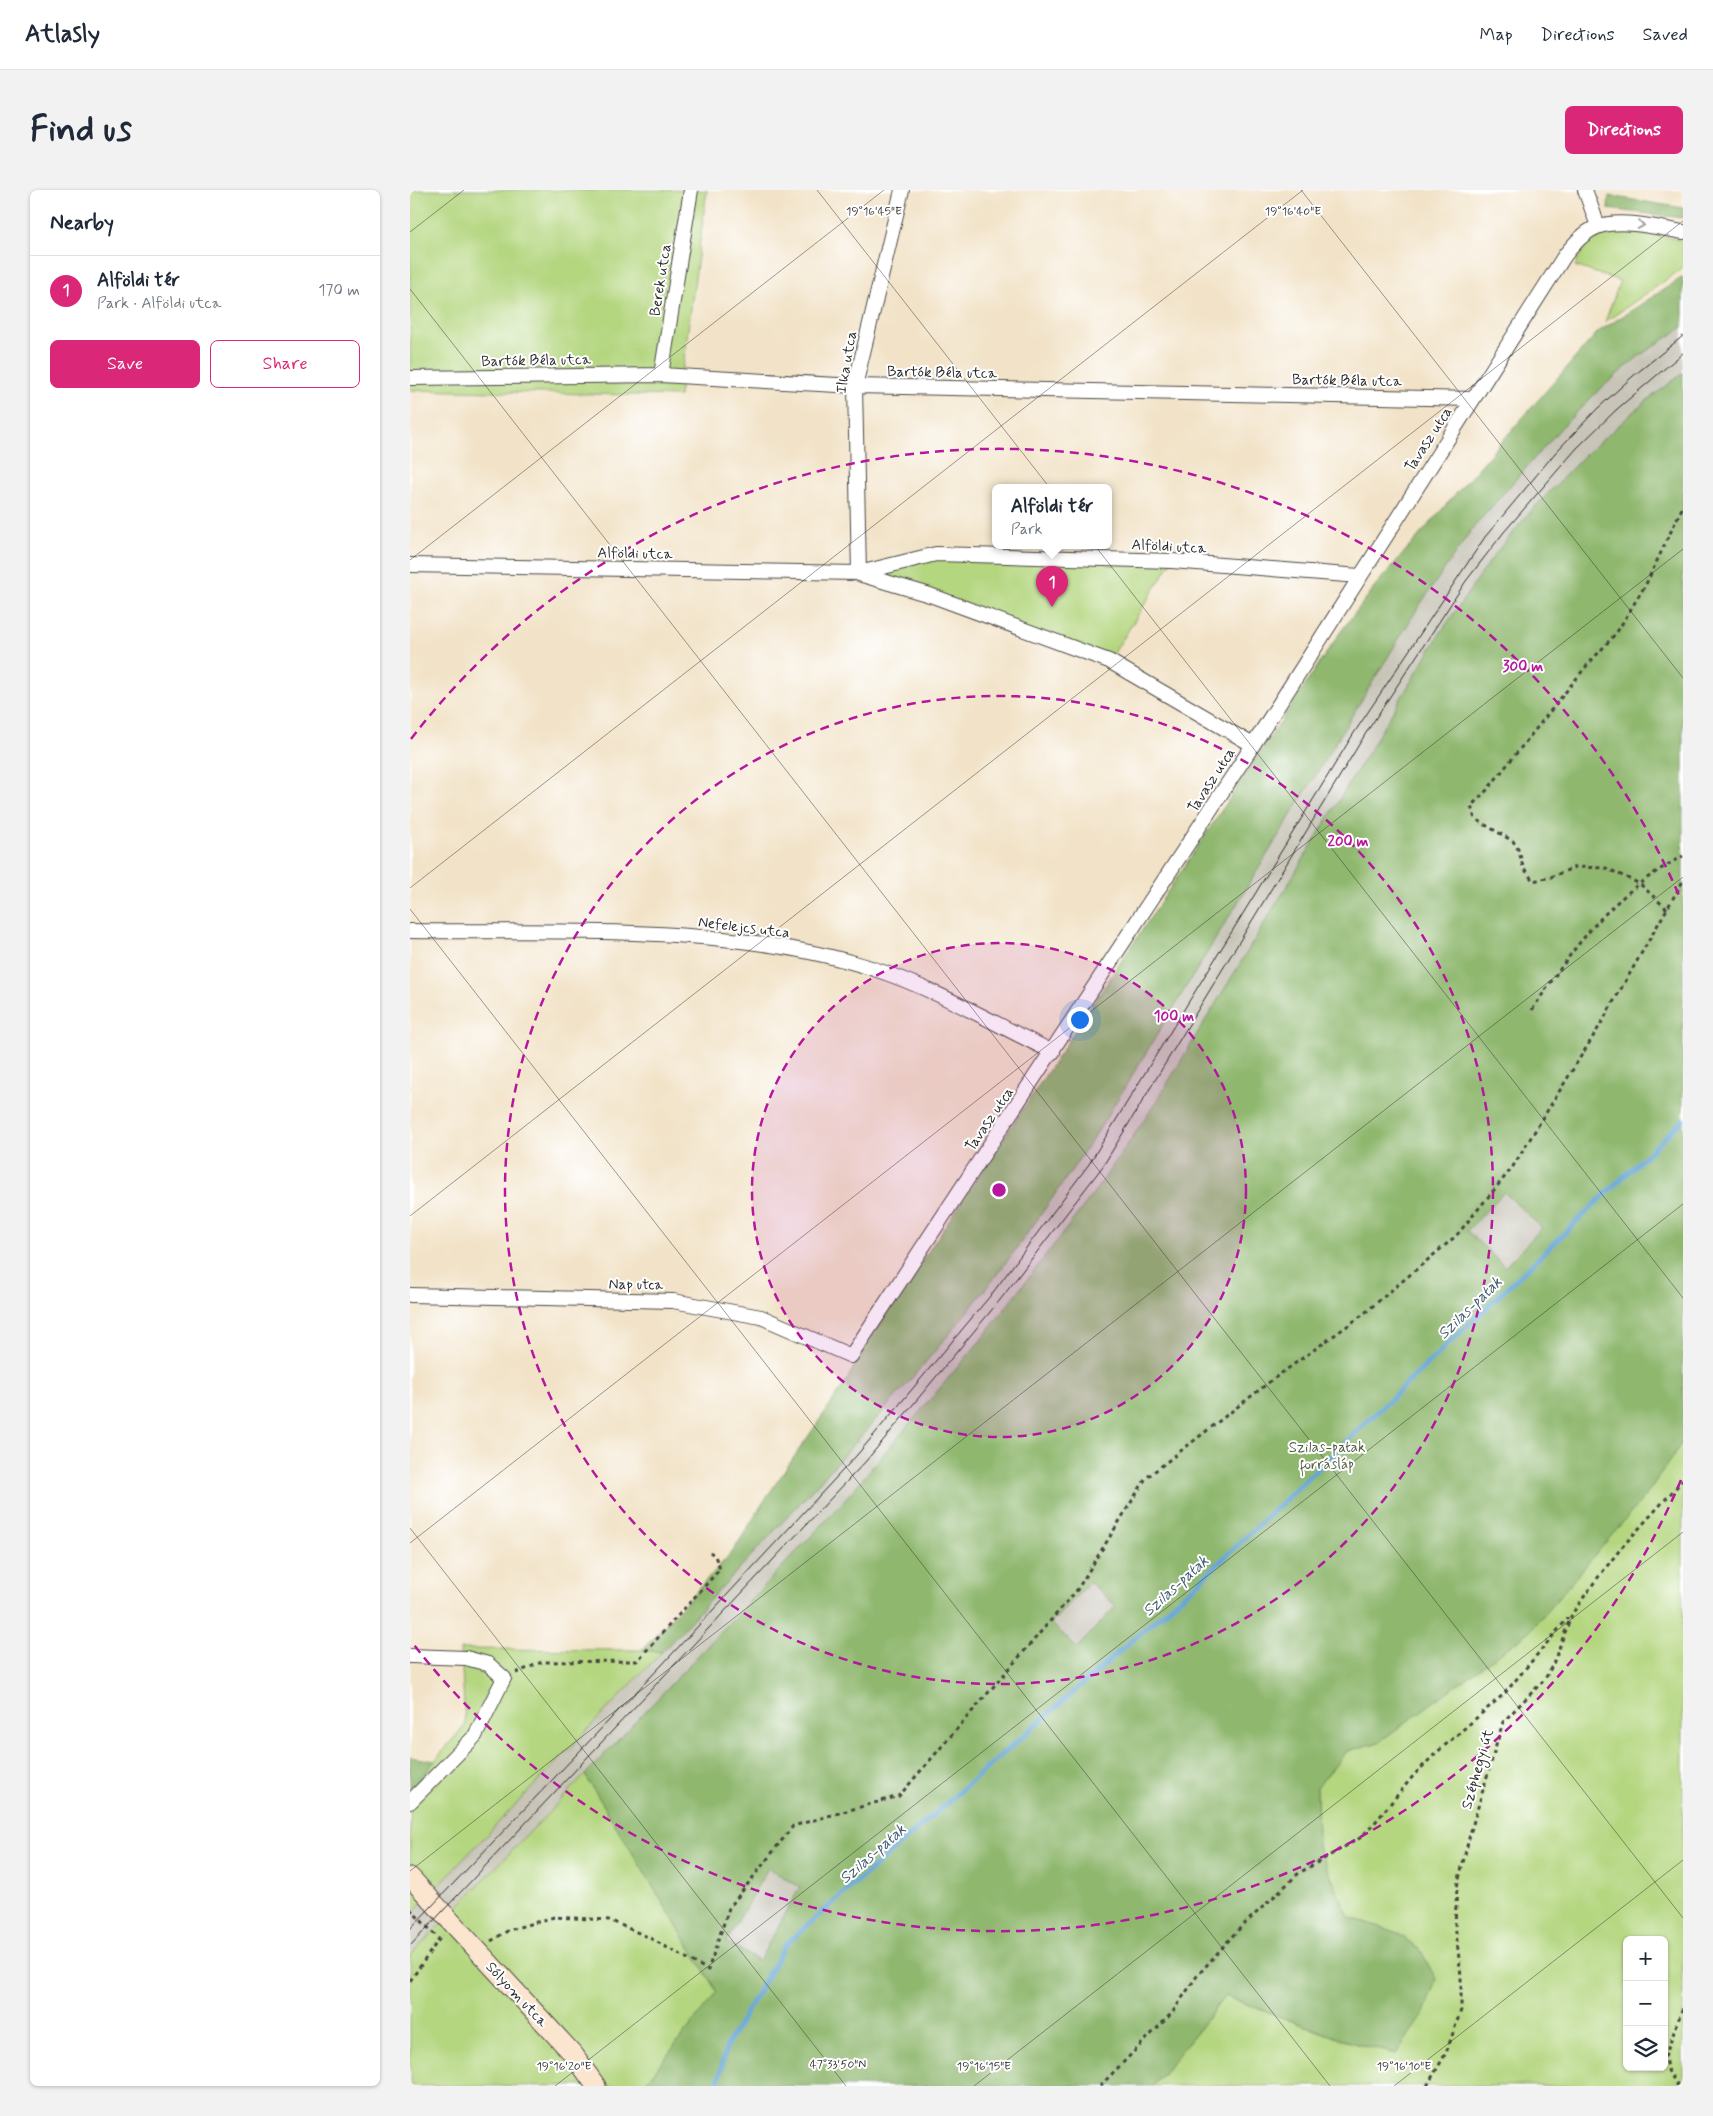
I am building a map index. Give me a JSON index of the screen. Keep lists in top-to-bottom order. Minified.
{"streets":{"street":["Berek utca","Bartók Béla utca","Ilka utca","Tavasz utca","Alföldi utca","Nefelejcs utca","Nap utca","Sólyom utca"],"path":["Széphegyi út"]},"crossings":[["Berek utca","Bartók Béla utca"],["Bartók Béla utca","Ilka utca"],["Bartók Béla utca","Tavasz utca"],["Ilka utca","Alföldi utca"],["Tavasz utca","Alföldi utca"],["Tavasz utca","Nefelejcs utca"],["Tavasz utca","Nap utca"]],"water":["Szilas-patak"],"parks":["Szilas-patak forrásláp"],"page":{"header":"Atlasly","nav":["Map","Directions","Saved"],"buttons":["Directions",["Save","Share"]],"title":"Find us","heading":"Nearby","list":[{"mark":"1","name":"Alföldi tér","note":"Park · Alföldi utca","value":"170 m"}],"popup":["Alföldi tér","Park"],"pins":"1","map_buttons":["+","−"]},"coordinates":["19°16'45\"E","19°16'40\"E","47°33'50\"N","19°16'20\"E","19°16'15\"E","19°16'10\"E"],"rings":["300 m","200 m","100 m"]}
